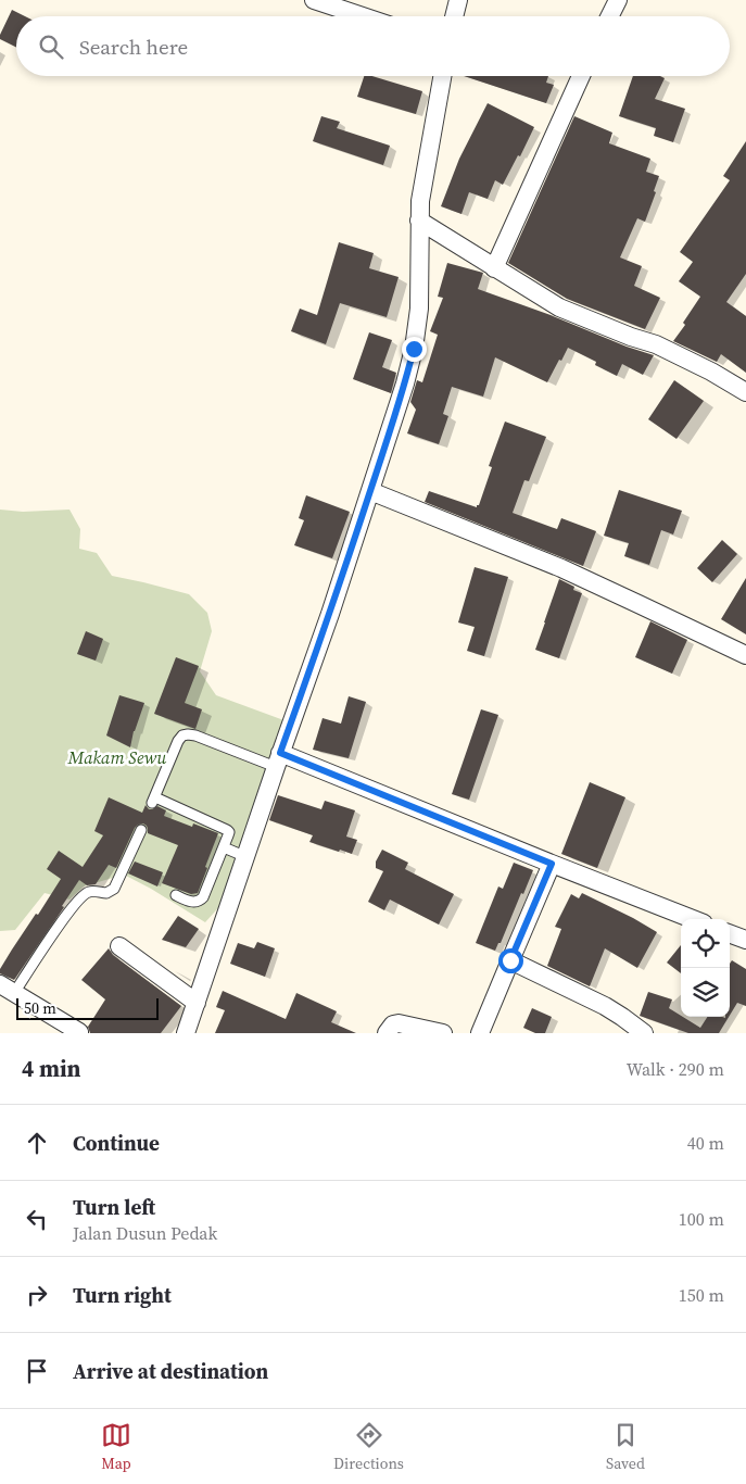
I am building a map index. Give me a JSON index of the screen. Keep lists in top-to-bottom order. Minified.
{"parks":["Makam Sewu"],"scale_bar":"50 m","page":{"search":"Search here","scale":"50 m","heading":["4 min","Walk · 290 m"],"list":[["Continue","40 m"],["Turn left","Jalan Dusun Pedak","100 m"],["Turn right","150 m"],"Arrive at destination"],"nav":["Map","Directions","Saved"]}}
